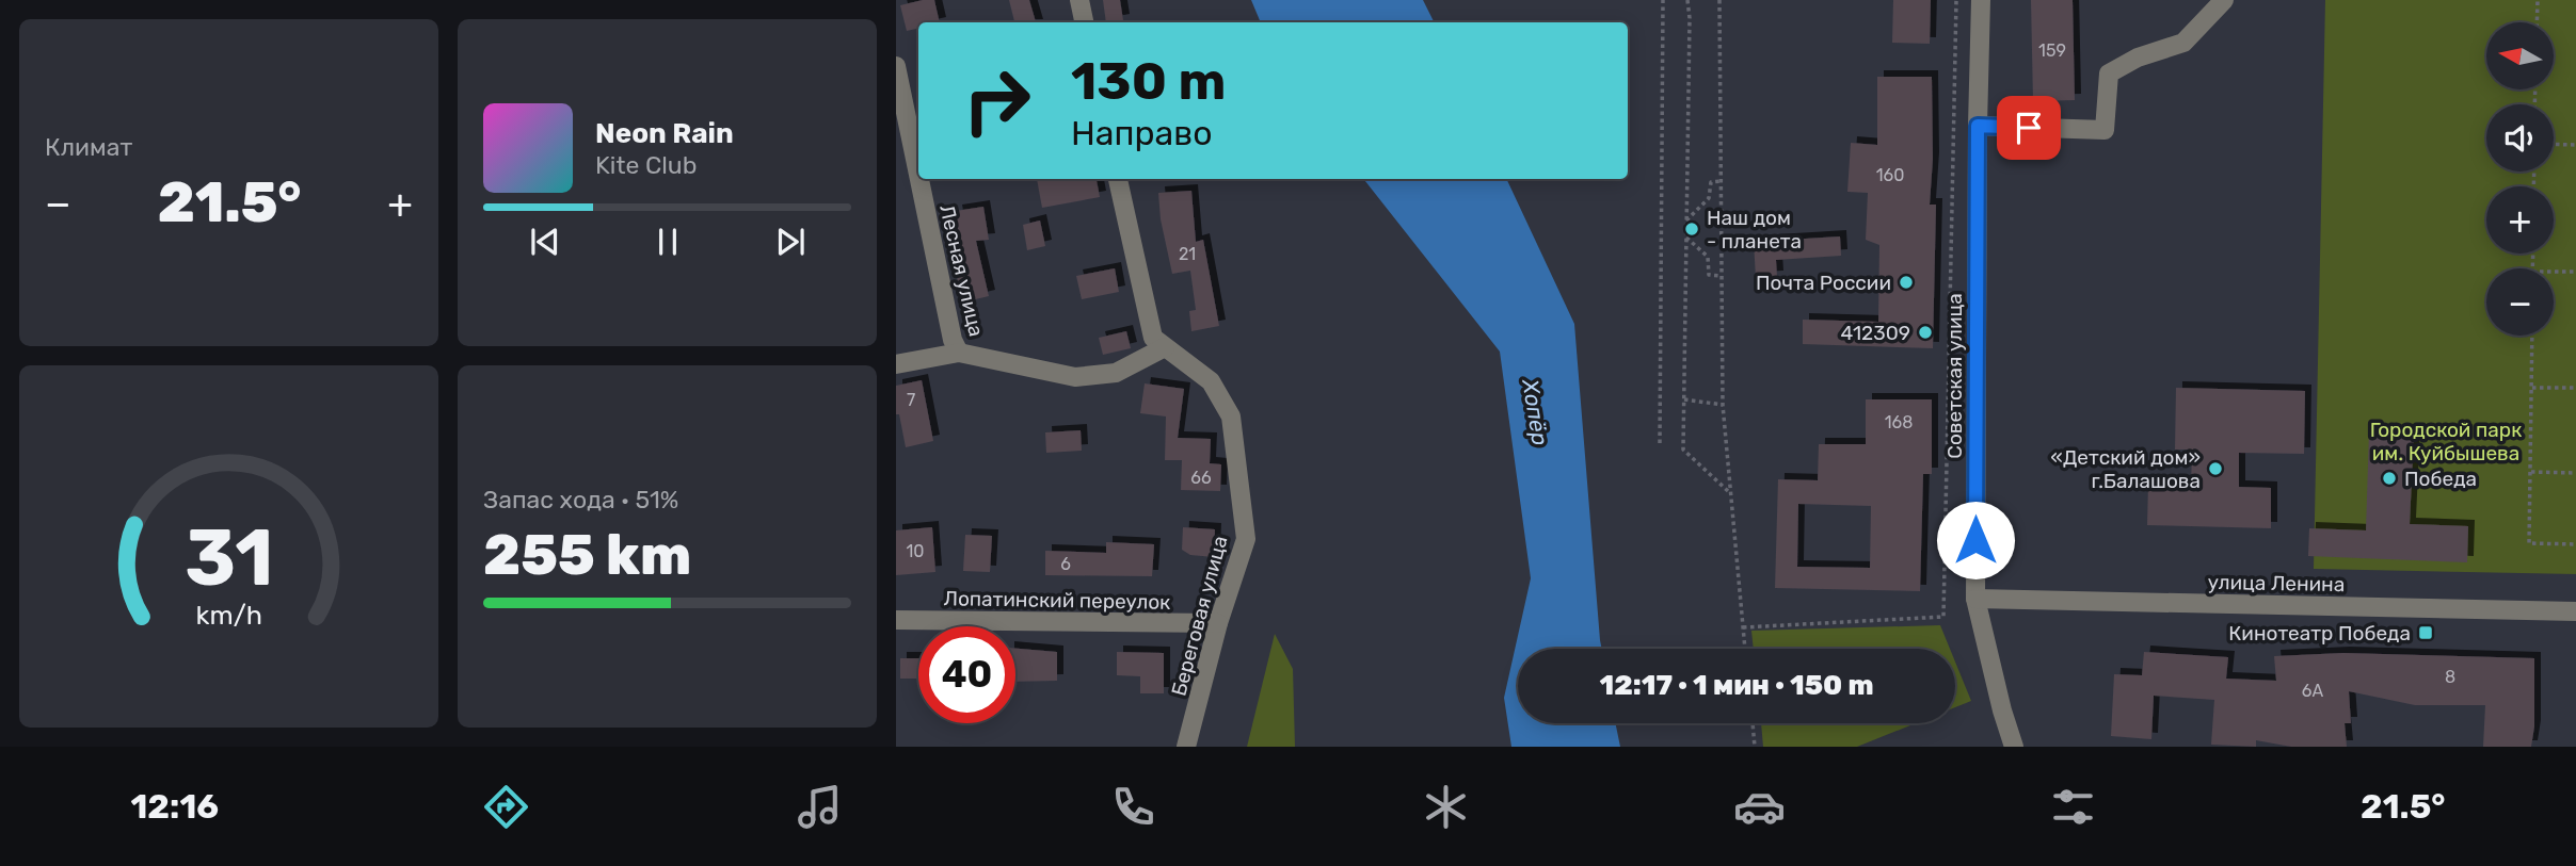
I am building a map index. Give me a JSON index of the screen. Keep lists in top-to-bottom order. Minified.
{"streets":{"street":["Лесная улица","Советская улица","улица Ленина","Лопатинский переулок","Береговая улица"]},"crossings":[["Советская улица","улица Ленина"],["Лопатинский переулок","Береговая улица"]],"water":["Хопёр"],"parks":["Городской парк им. Куйбышева"],"places":{"other":["Наш дом - планета","Почта России","412309","«Детский дом» г.Балашова","Победа"],"transit":["Кинотеатр Победа"]},"house_numbers":["159","160","21","7","168","66","10","6","8","6А"],"north":"left","page":{"tile":["Климат",["Запас хода · 51%","255 km"]],"map_buttons":["+","−"],"turn":["130 m","Направо"],"song":["Neon Rain","Kite Club"],"heat":["−","21.5°","+"],"limit":"40","trip":"12:17 · 1 мин · 150 m","tabs":["12:16","21.5°"],"gauge":["31","km/h"]}}
